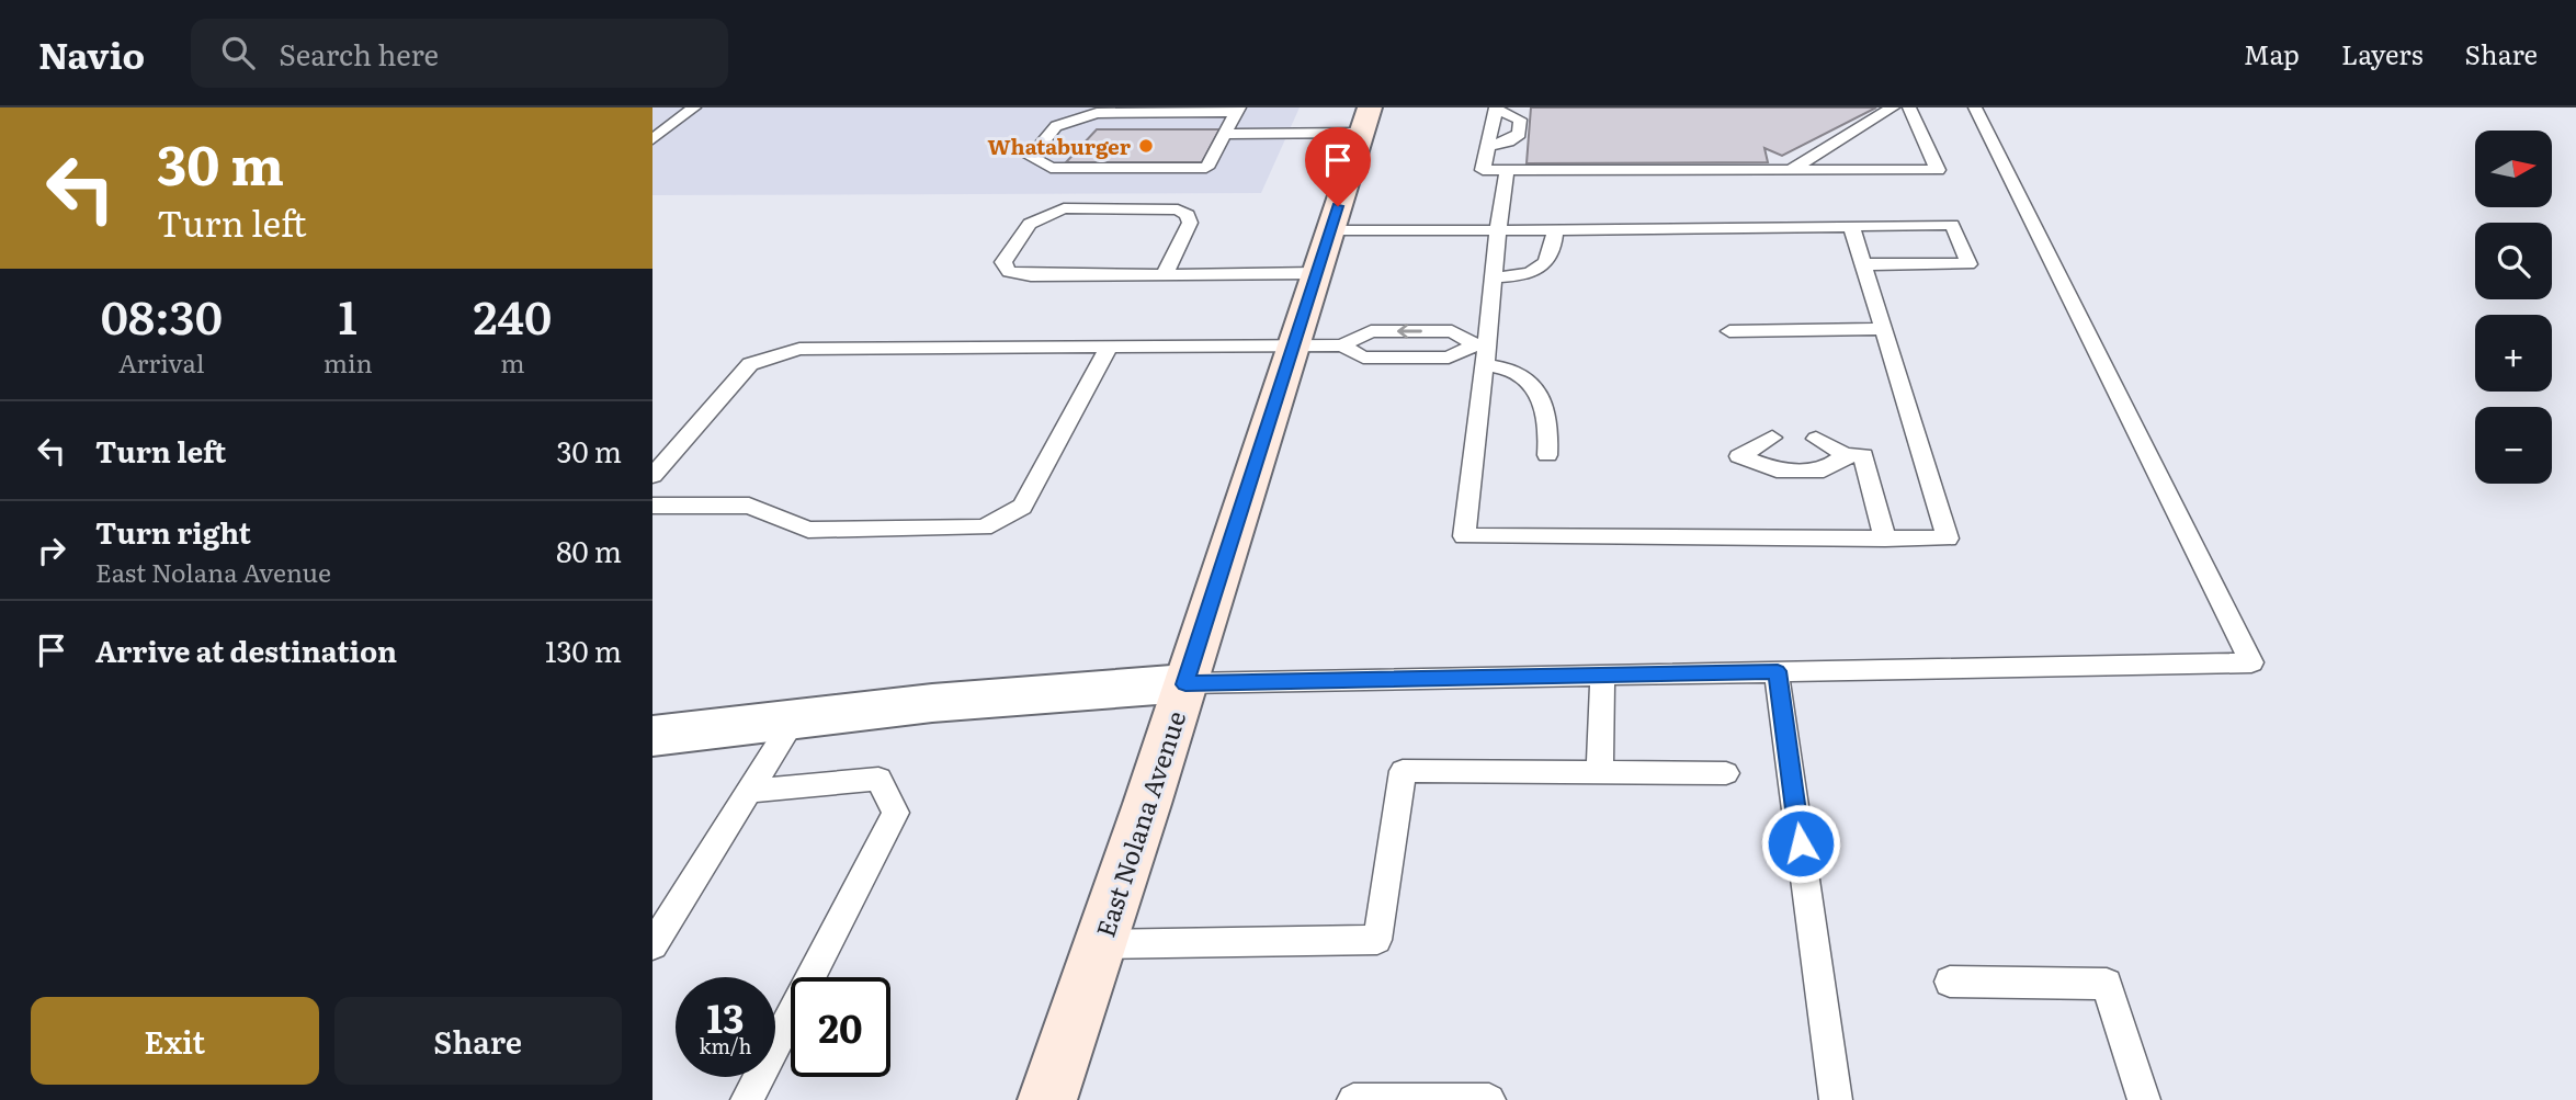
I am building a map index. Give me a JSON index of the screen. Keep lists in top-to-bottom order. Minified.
{"streets":{"main road":["East Nolana Avenue"]},"places":["Whataburger"],"north":"right","page":{"header":"Navio","search":"Search here","nav":["Map","Layers","Share"],"turn":["30 m","Turn left"],"map_buttons":["+","−"],"eta":["08:30","Arrival","1","min","240","m"],"list":[{"name":"Turn left","value":"30 m"},{"name":"Turn right","note":"East Nolana Avenue","value":"80 m"},{"name":"Arrive at destination","value":"130 m"}],"speed":"13 km/h","limit":"20","buttons":["Exit","Share"]}}
